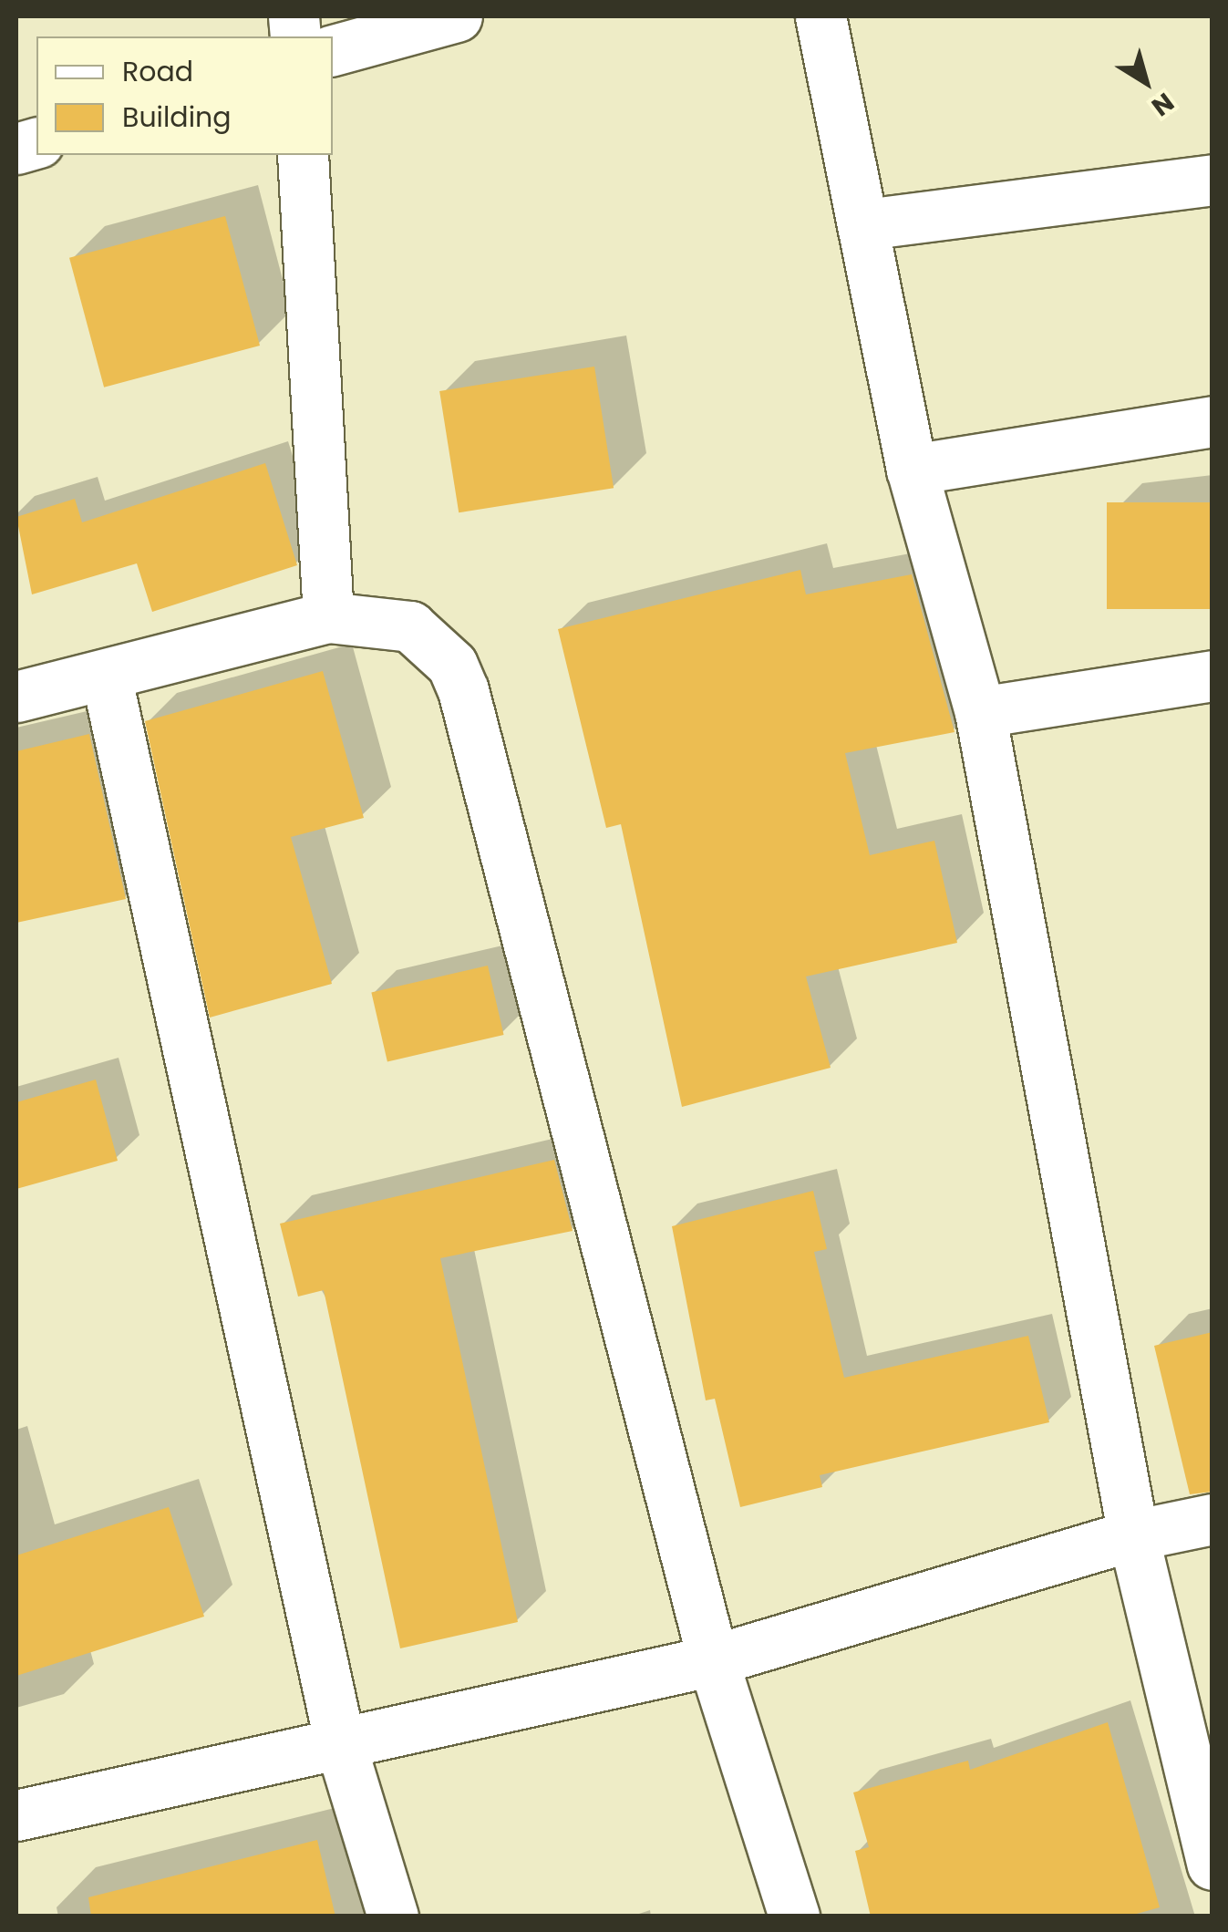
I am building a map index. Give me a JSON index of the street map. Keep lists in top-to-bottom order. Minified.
{"legend":["Road","Building"],"north":"bottom right"}
